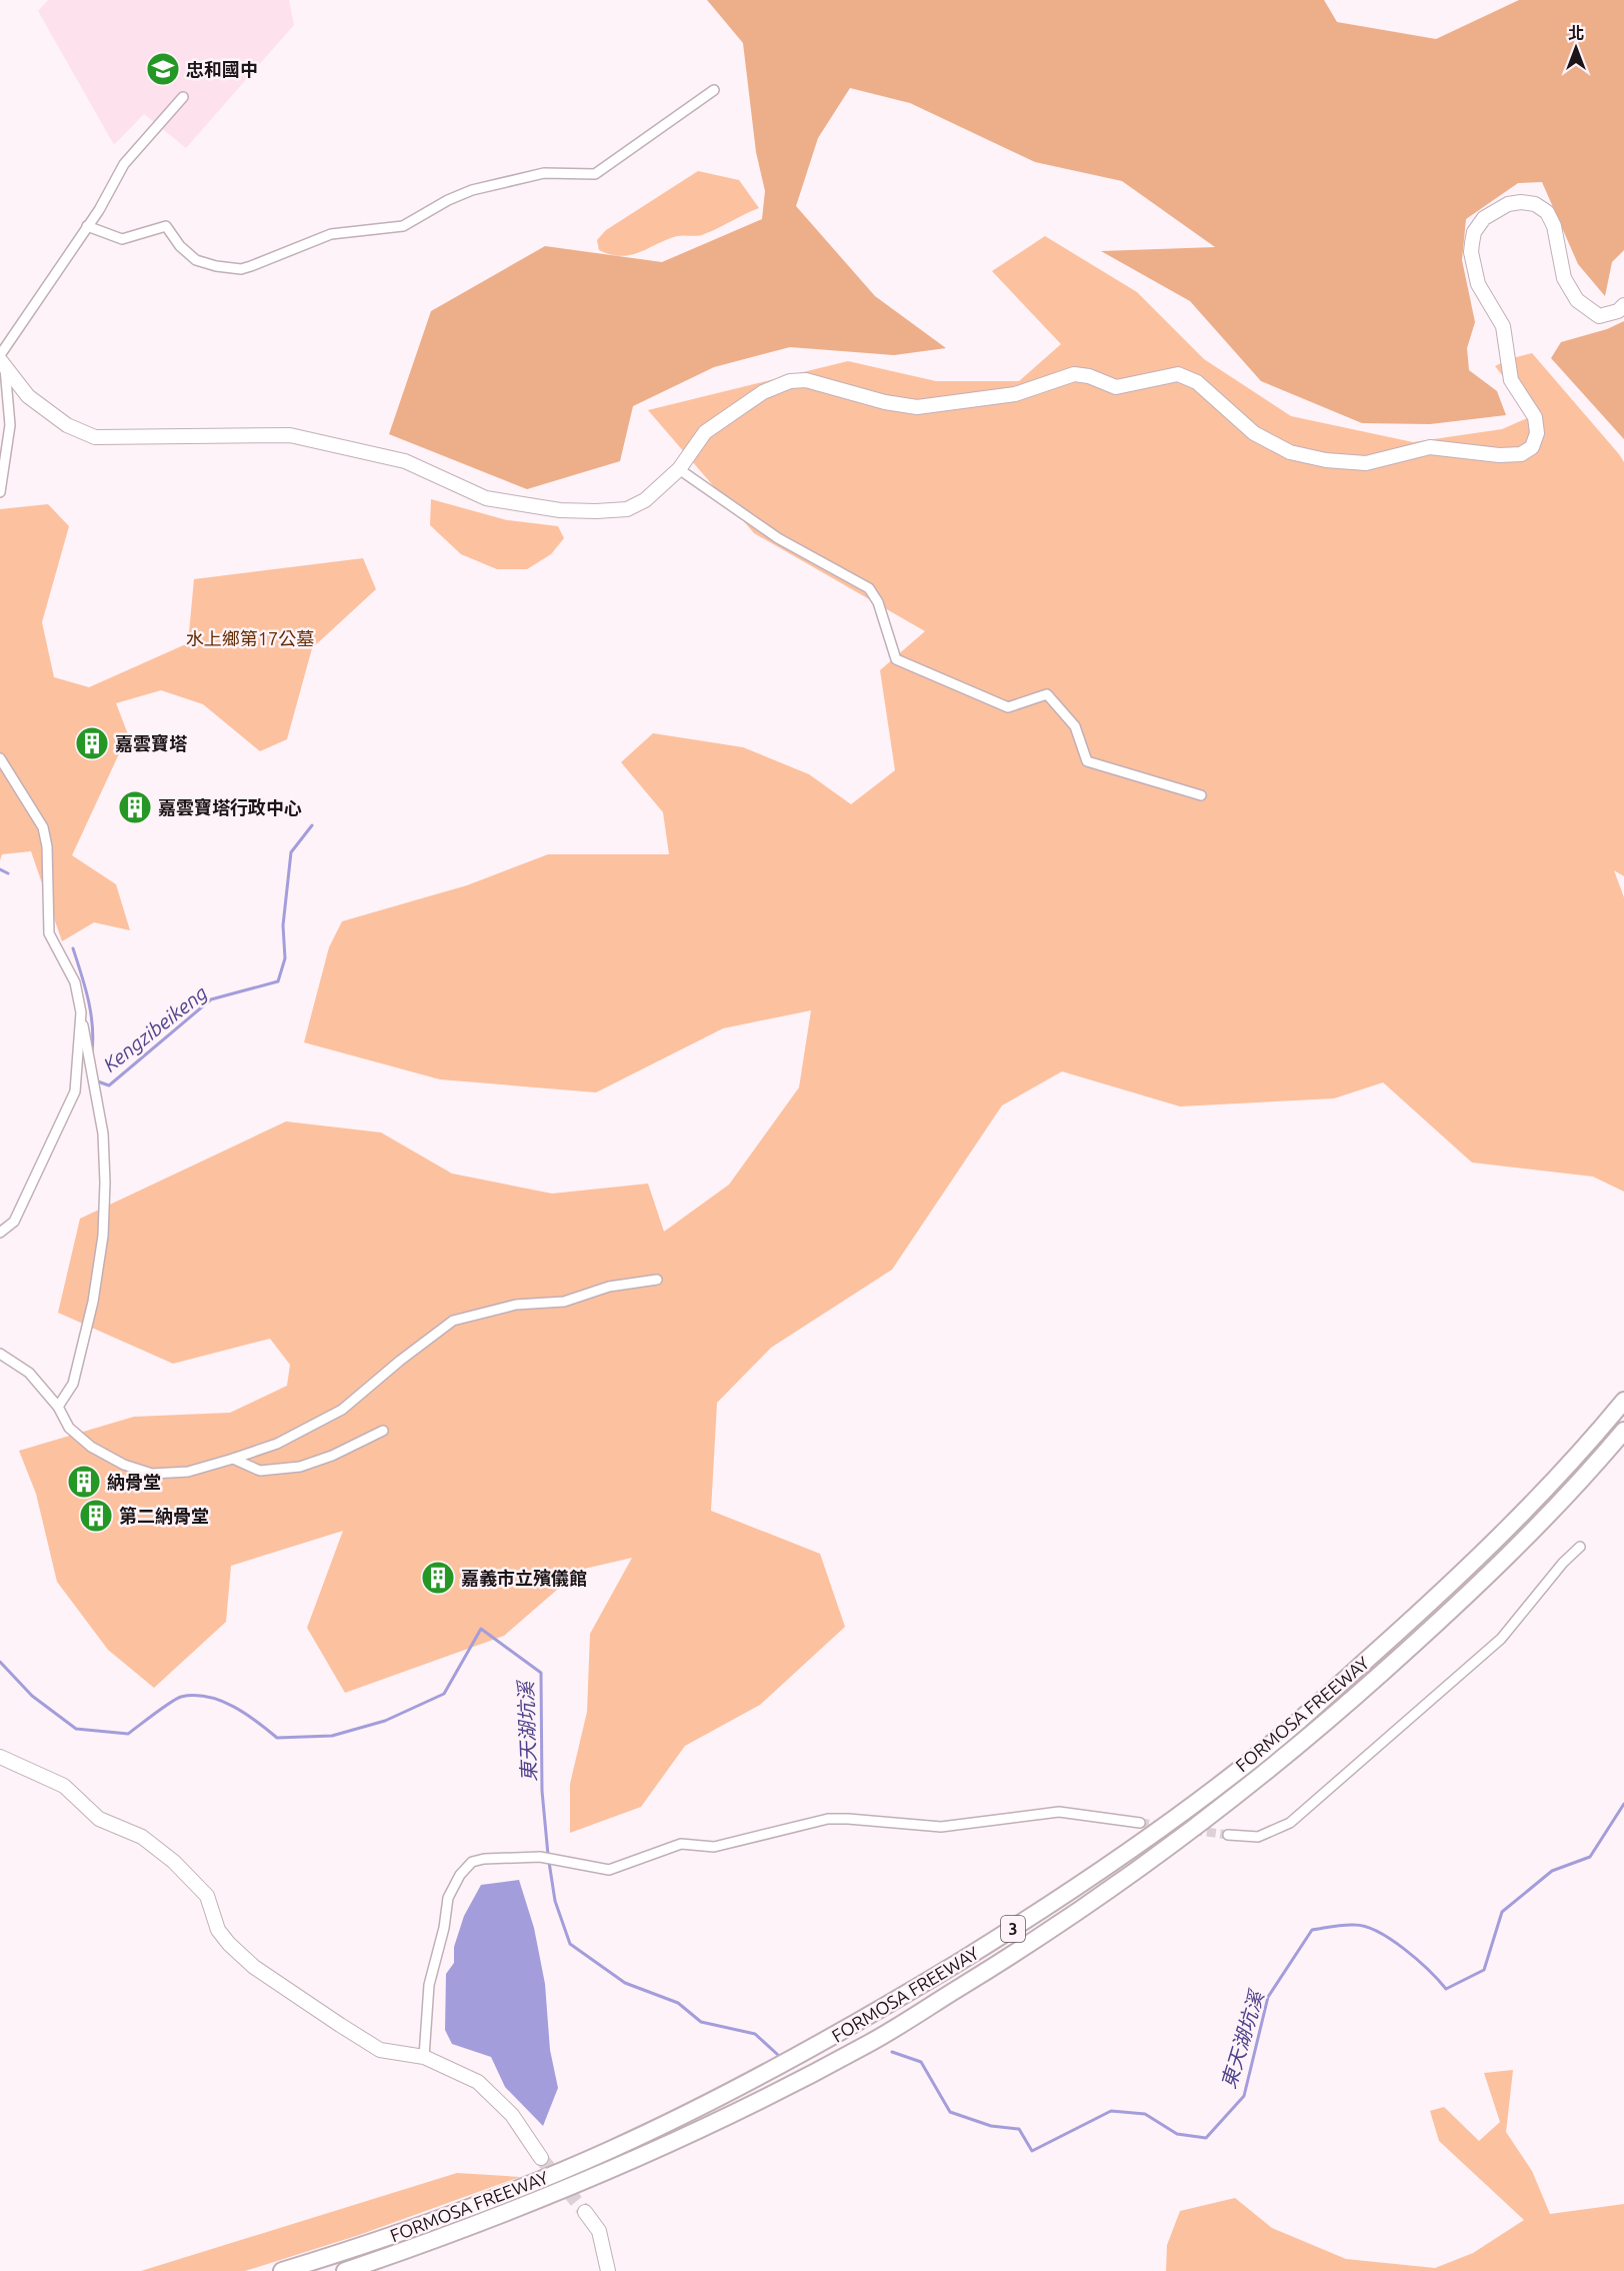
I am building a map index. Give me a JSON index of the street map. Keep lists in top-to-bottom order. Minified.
{"streets":{"highway":["FORMOSA FREEWAY","3"]},"water":["Kengzibeikeng","東天湖坑溪"],"parks":["水上鄉第17公墓"],"places":{"school or university":["忠和國中"],"building":["嘉雲寶塔","嘉雲寶塔行政中心","納骨堂","第二納骨堂","嘉義市立殯儀館"]},"north":"top"}
